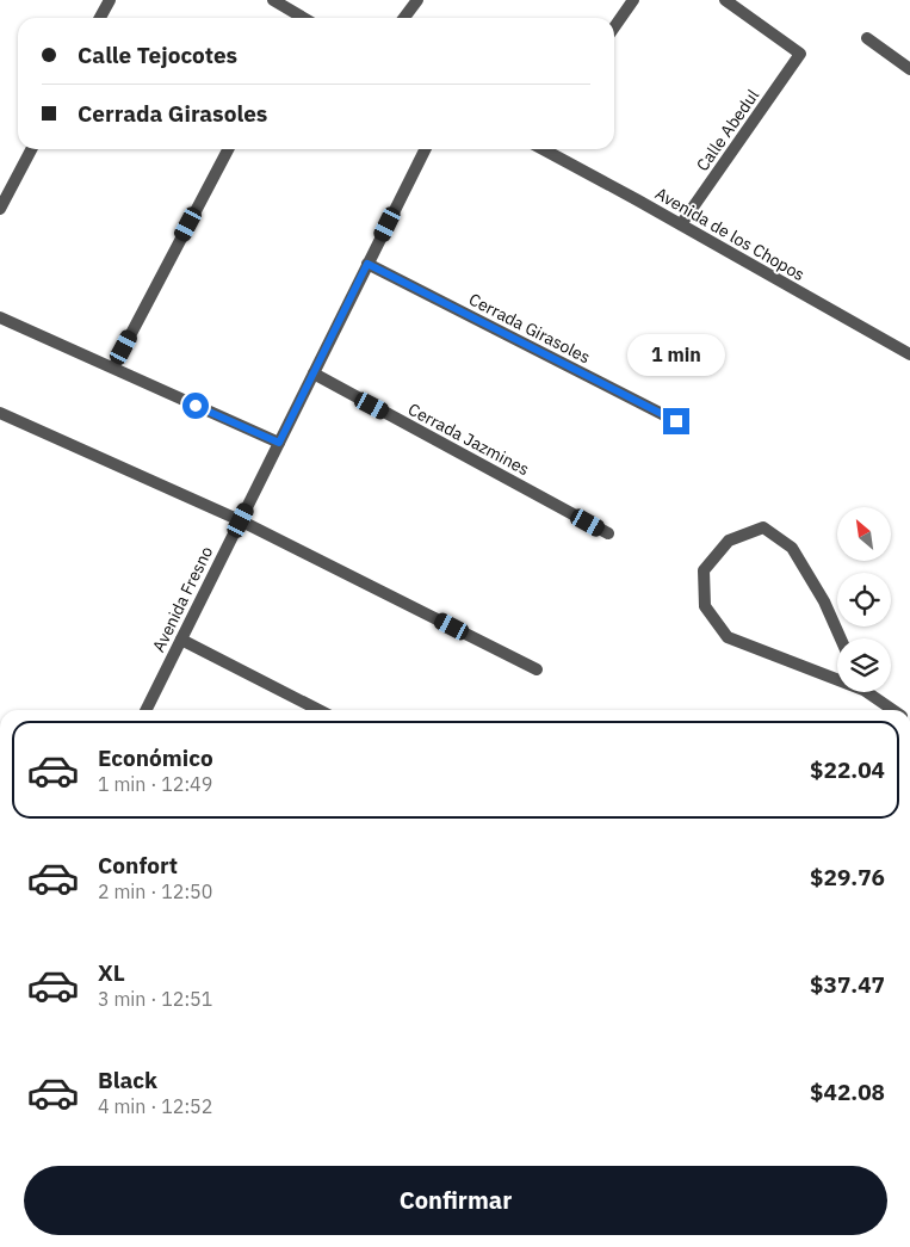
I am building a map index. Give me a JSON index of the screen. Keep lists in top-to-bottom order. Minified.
{"streets":{"street":["Calle Abedul","Avenida de los Chopos","Cerrada Girasoles","Cerrada Jazmines","Avenida Fresno"]},"crossings":[["Calle Abedul","Avenida de los Chopos"],["Cerrada Girasoles","Avenida Fresno"],["Cerrada Jazmines","Avenida Fresno"]],"north":"top left","page":{"banner":["Calle Tejocotes","Cerrada Girasoles"],"bubble":"1 min","list":[{"name":"Económico","note":"1 min · 12:49","value":"$22.04"},{"name":"Confort","note":"2 min · 12:50","value":"$29.76"},{"name":"XL","note":"3 min · 12:51","value":"$37.47"},{"name":"Black","note":"4 min · 12:52","value":"$42.08"}],"buttons":"Confirmar"}}
